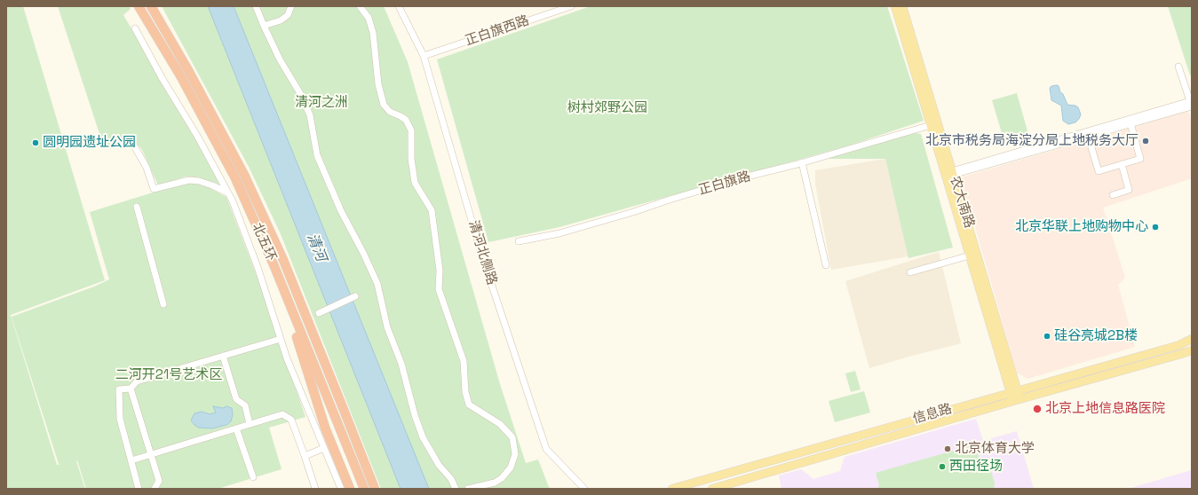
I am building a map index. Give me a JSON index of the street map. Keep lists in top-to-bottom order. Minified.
{"streets":{"highway":["北五环"],"main road":["农大南路","信息路"],"street":["正白旗西路","正白旗路","清河北侧路"]},"crossings":[["正白旗西路","清河北侧路"],["正白旗路","农大南路"],["农大南路","信息路"]],"water":["清河"],"parks":["清河之洲","树村郊野公园","二河开21号艺术区"],"places":["北京市税务局海淀分局上地税务大厅","圆明园遗址公园","北京华联上地购物中心","硅谷亮城2B楼","北京上地信息路医院","北京体育大学","西田径场"]}
